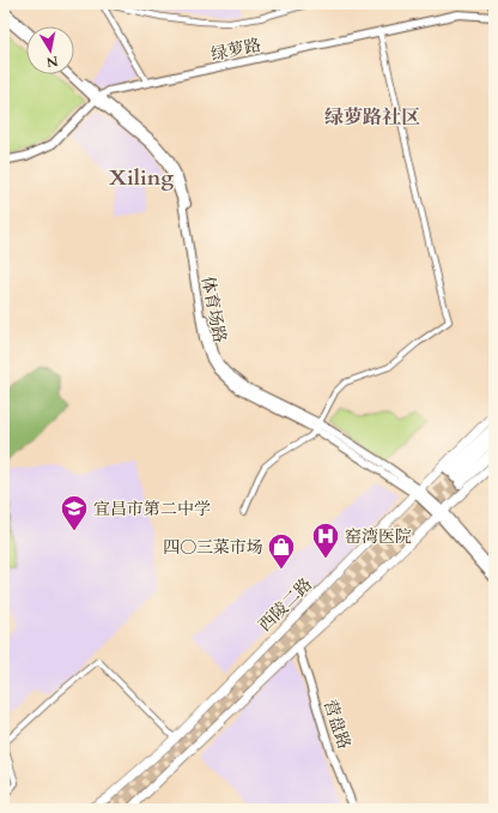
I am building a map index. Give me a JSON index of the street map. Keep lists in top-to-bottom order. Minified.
{"streets":{"main road":["绿萝路","体育场路","西陵二路","营盘路"]},"crossings":[["绿萝路","体育场路"],["体育场路","西陵二路"]],"districts":["绿萝路社区","Xiling"],"places":{"school or university":["宜昌市第二中学"],"hospital":["窑湾医院"],"shop":["四〇三菜市场"]},"north":"bottom"}
